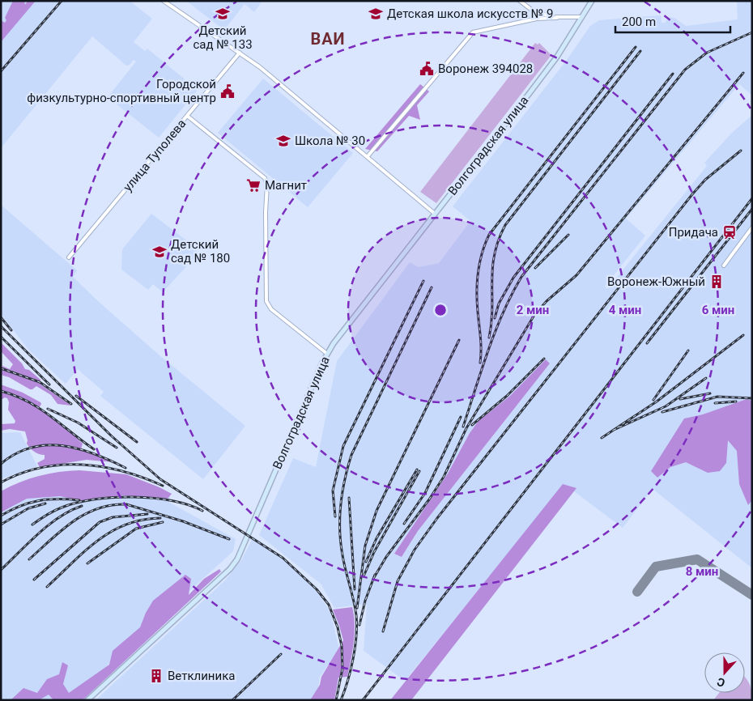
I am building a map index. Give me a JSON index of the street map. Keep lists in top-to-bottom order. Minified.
{"streets":{"main road":["Волгоградская улица"],"street":["улица Туполева"]},"districts":["ВАИ"],"places":{"school or university":["Детский сад № 133","Детская школа искусств № 9","Школа № 30","Детский сад № 180"],"public building":["Воронеж 394028","Городской физкультурно-спортивный центр"],"supermarket":["Магнит"],"station":["Придача"],"building":["Воронеж-Южный","Ветклиника"]},"scale_bar":"200 m","north":"bottom","rings":["2 мин","4 мин","6 мин","8 мин"]}
